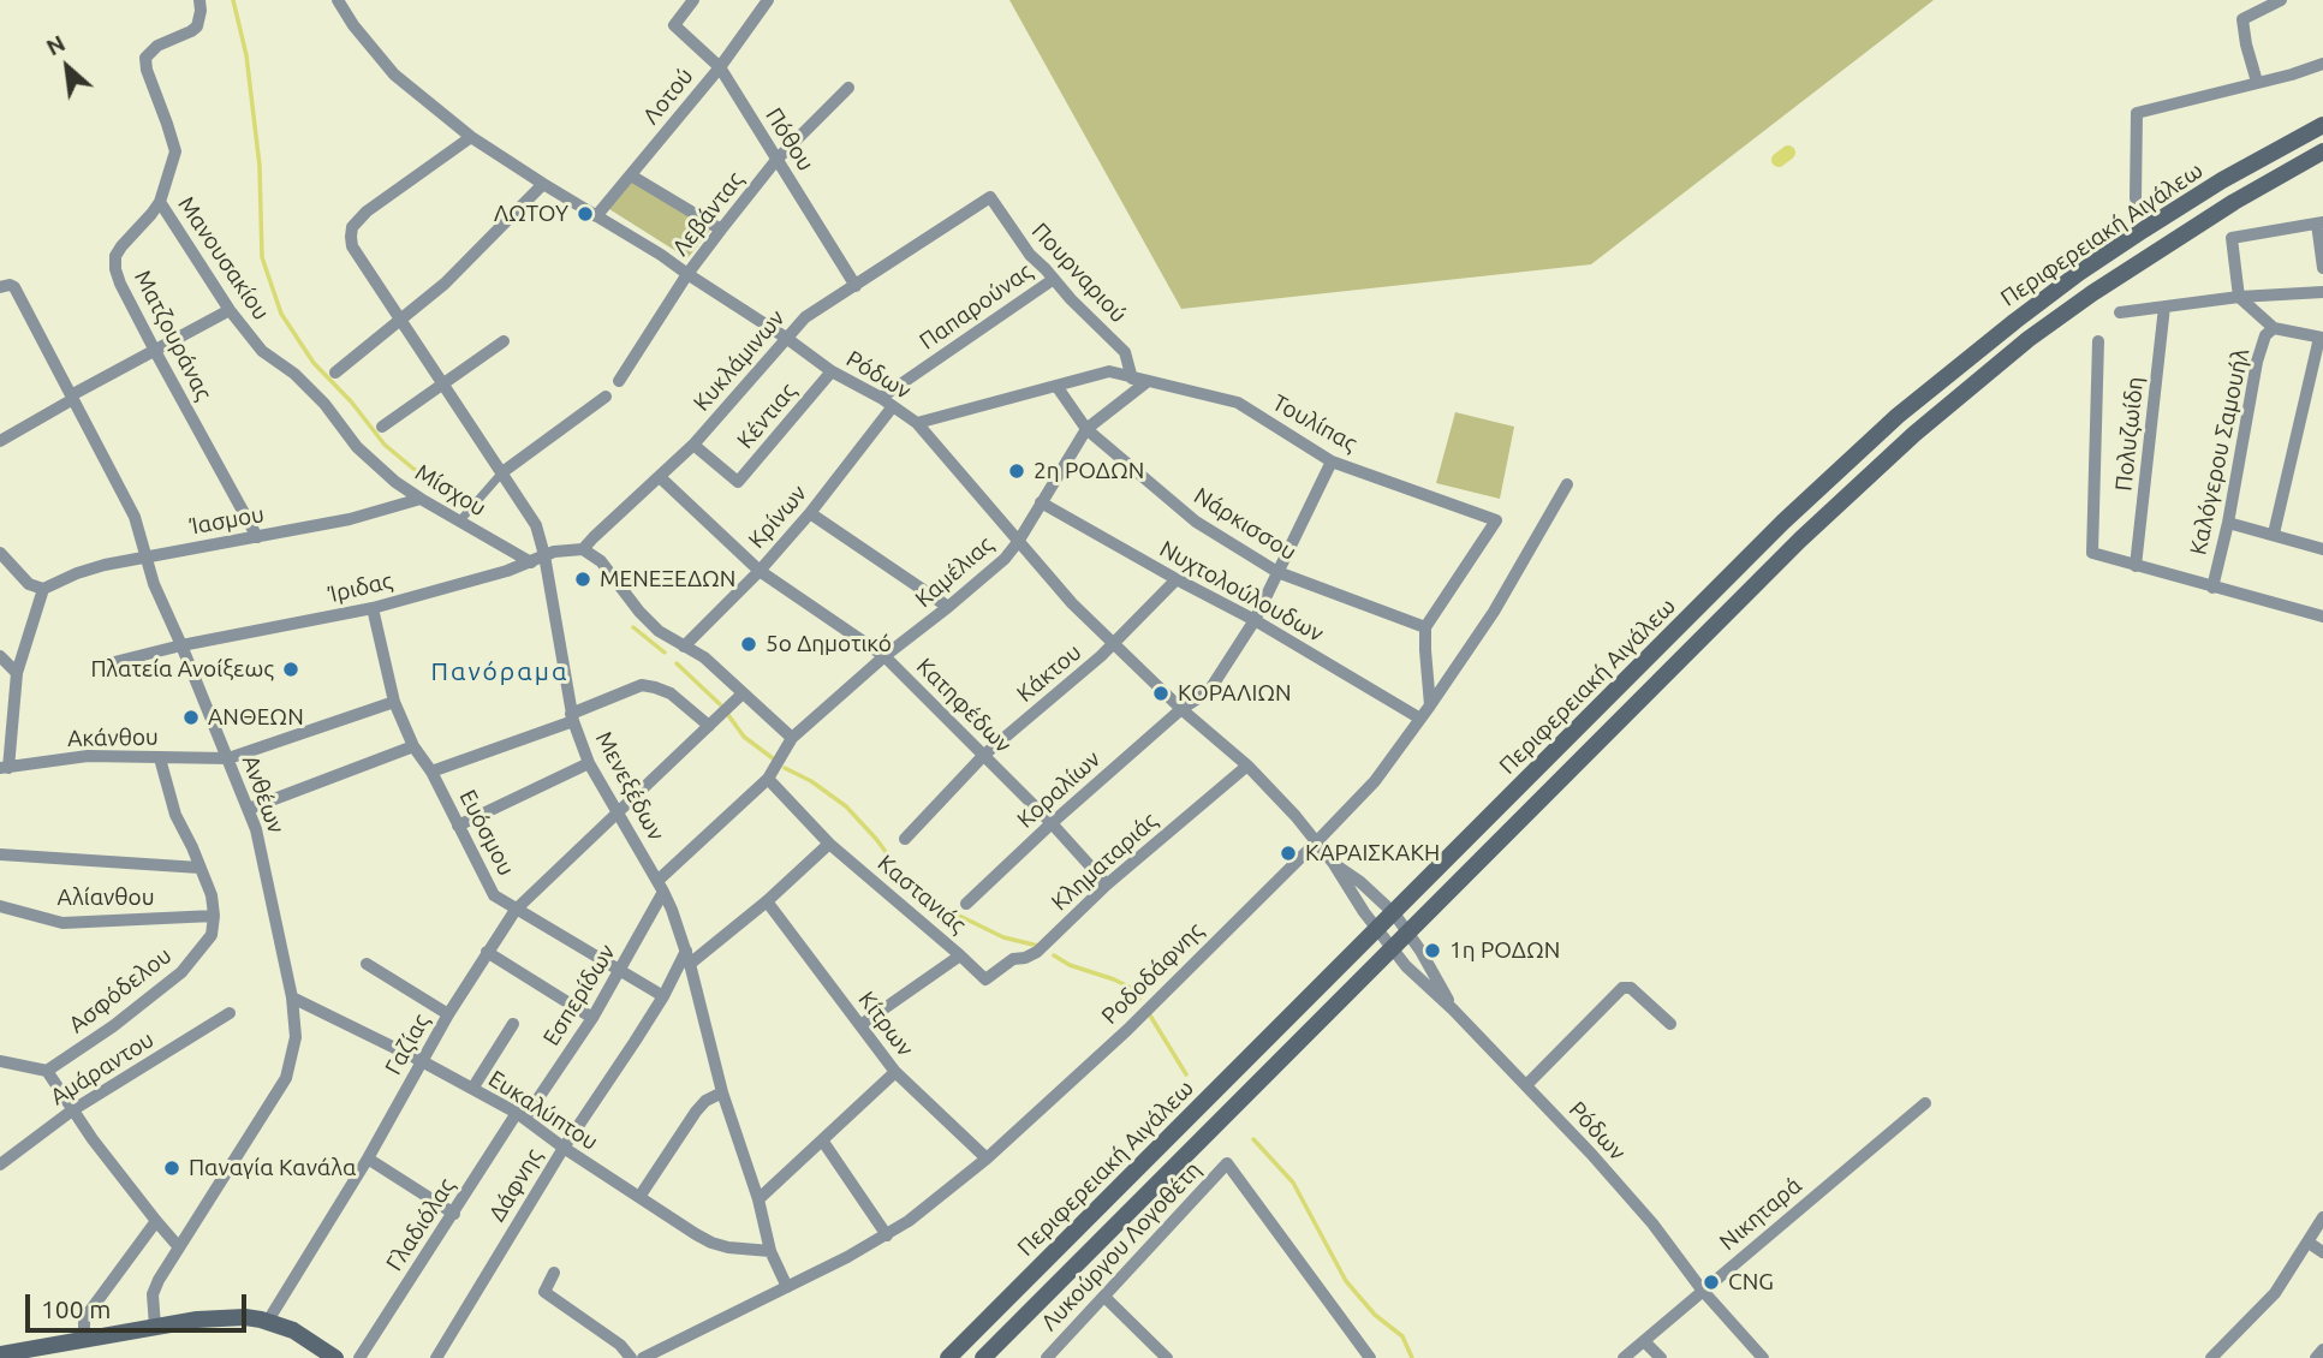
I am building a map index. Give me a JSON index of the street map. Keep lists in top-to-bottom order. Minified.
{"streets":{"main road":["Περιφερειακή Αιγάλεω"],"street":["Λοτού","Πόθου","Λεβάντας","Μανουσακίου","Πουρναριού","Παπαρούνας","Ματζουράνας","Κυκλάμινων","Ρόδων","Κέντιας","Τουλίπας","Πολυζωίδη","Καλόγερου Σαμουήλ","Μίσχου","Κρίνων","Ίασμου","Νάρκισσου","Καμέλιας","Ίριδας","Νυχτολούλουδων","Κάκτου","Κατηφέδων","Ακάνθου","Μενεξέδων","Κοραλίων","Ανθέων","Ευόσμου","Κληματαριάς","Καστανιάς","Αλίανθου","Ροδοδάφνης","Ασφόδελου","Εσπερίδων","Κίτρων","Γαζίας","Αμάραντου","Ευκαλύπτου","Δάφνης","Νικηταρά","Γλαδιόλας","Λυκούργου Λογοθέτη"]},"crossings":[["Λοτού","Πόθου"],["Λοτού","Ρόδων"],["Πόθου","Λεβάντας"],["Πόθου","Κυκλάμινων"],["Λεβάντας","Ρόδων"],["Περιφερειακή Αιγάλεω","Ρόδων"],["Μανουσακίου","Ματζουράνας"],["Μανουσακίου","Μίσχου"],["Πουρναριού","Παπαρούνας"],["Πουρναριού","Κυκλάμινων"],["Πουρναριού","Τουλίπας"],["Παπαρούνας","Ρόδων"],["Ματζουράνας","Ίασμου"],["Κυκλάμινων","Ρόδων"],["Κυκλάμινων","Κέντιας"],["Κυκλάμινων","Ίριδας"],["Κυκλάμινων","Κατηφέδων"],["Ρόδων","Κέντιας"],["Ρόδων","Κρίνων"],["Ρόδων","Καμέλιας"],["Ρόδων","Κάκτου"],["Ρόδων","Μενεξέδων"],["Ρόδων","Κοραλίων"],["Ρόδων","Κληματαριάς"],["Ρόδων","Ροδοδάφνης"],["Ρόδων","Νικηταρά"],["Τουλίπας","Νάρκισσου"],["Τουλίπας","Καμέλιας"],["Τουλίπας","Κοραλίων"],["Μίσχου","Ίασμου"],["Μίσχου","Ίριδας"],["Κρίνων","Κατηφέδων"],["Ίασμου","Ανθέων"],["Νάρκισσου","Καμέλιας"],["Νάρκισσου","Κοραλίων"],["Καμέλιας","Νυχτολούλουδων"],["Καμέλιας","Κατηφέδων"],["Καμέλιας","Μενεξέδων"],["Καμέλιας","Καστανιάς"],["Καμέλιας","Εσπερίδων"],["Ίριδας","Μενεξέδων"],["Ίριδας","Ανθέων"],["Ίριδας","Ευόσμου"],["Νυχτολούλουδων","Κάκτου"],["Νυχτολούλουδων","Κοραλίων"],["Νυχτολούλουδων","Ροδοδάφνης"],["Κάκτου","Κατηφέδων"],["Κατηφέδων","Κοραλίων"],["Κατηφέδων","Κληματαριάς"],["Ακάνθου","Ανθέων"],["Ακάνθου","Ευόσμου"],["Μενεξέδων","Ροδοδάφνης"],["Μενεξέδων","Εσπερίδων"],["Μενεξέδων","Γαζίας"],["Μενεξέδων","Ευκαλύπτου"],["Μενεξέδων","Δάφνης"],["Ανθέων","Ευκαλύπτου"],["Ευόσμου","Εσπερίδων"],["Ευόσμου","Γαζίας"],["Ευόσμου","Δάφνης"],["Κληματαριάς","Καστανιάς"],["Αλίανθου","Ασφόδελου"],["Ροδοδάφνης","Κίτρων"],["Εσπερίδων","Ευκαλύπτου"],["Εσπερίδων","Γλαδιόλας"],["Γαζίας","Ευκαλύπτου"],["Ευκαλύπτου","Δάφνης"],["Ευκαλύπτου","Γλαδιόλας"]],"districts":["Πανόραμα"],"places":["ΛΩΤΟΥ","2η ΡΟΔΩΝ","ΜΕΝΕΞΕΔΩΝ","5ο Δημοτικό","Πλατεία Ανοίξεως","ΚΟΡΑΛΙΩΝ","ΑΝΘΕΩΝ","ΚΑΡΑΙΣΚΑΚΗ","1η ΡΟΔΩΝ","Παναγία Κανάλα","CNG"],"scale_bar":"100 m","north":"top left"}
